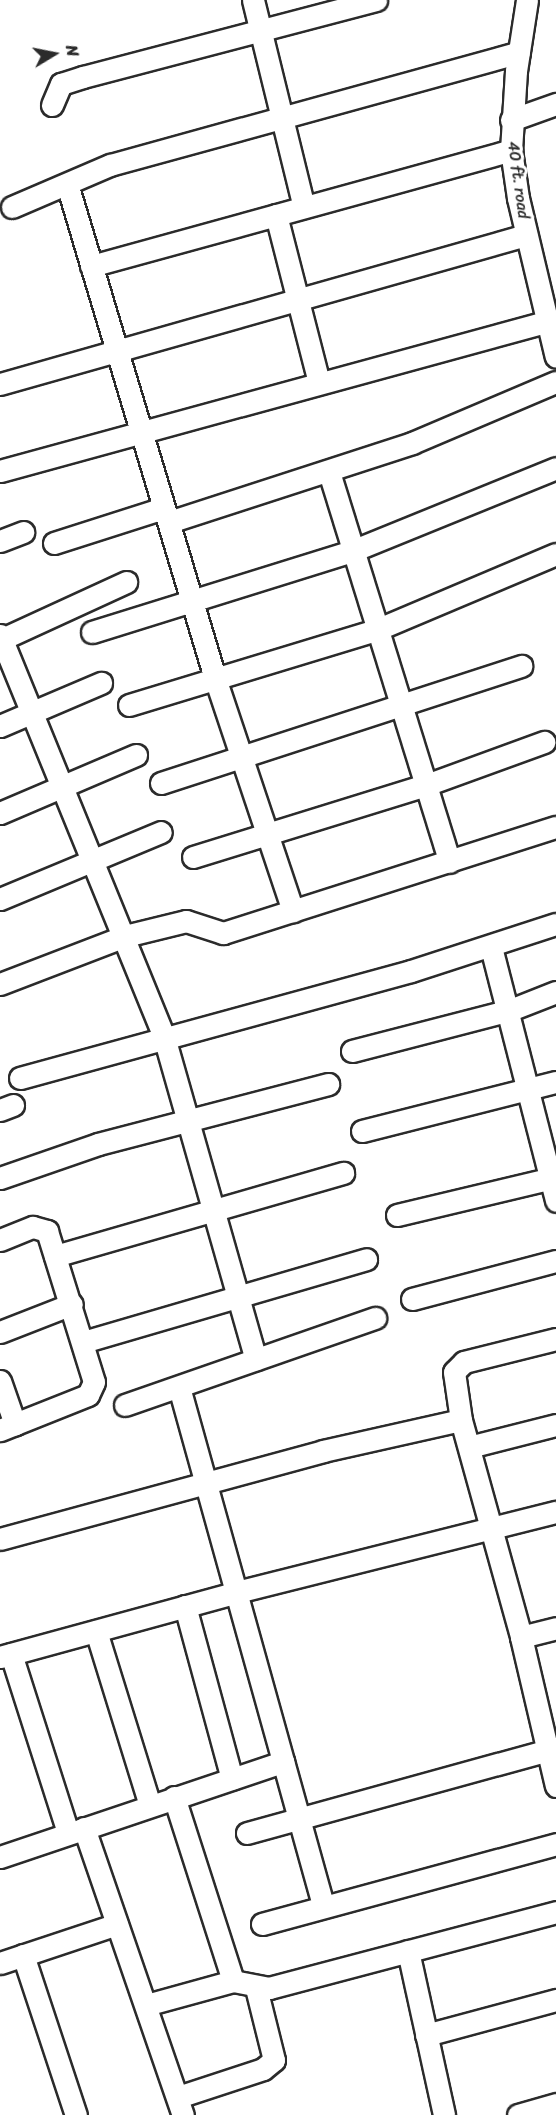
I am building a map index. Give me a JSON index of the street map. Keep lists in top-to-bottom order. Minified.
{"streets":{"street":["40 ft. road"]},"north":"right"}
